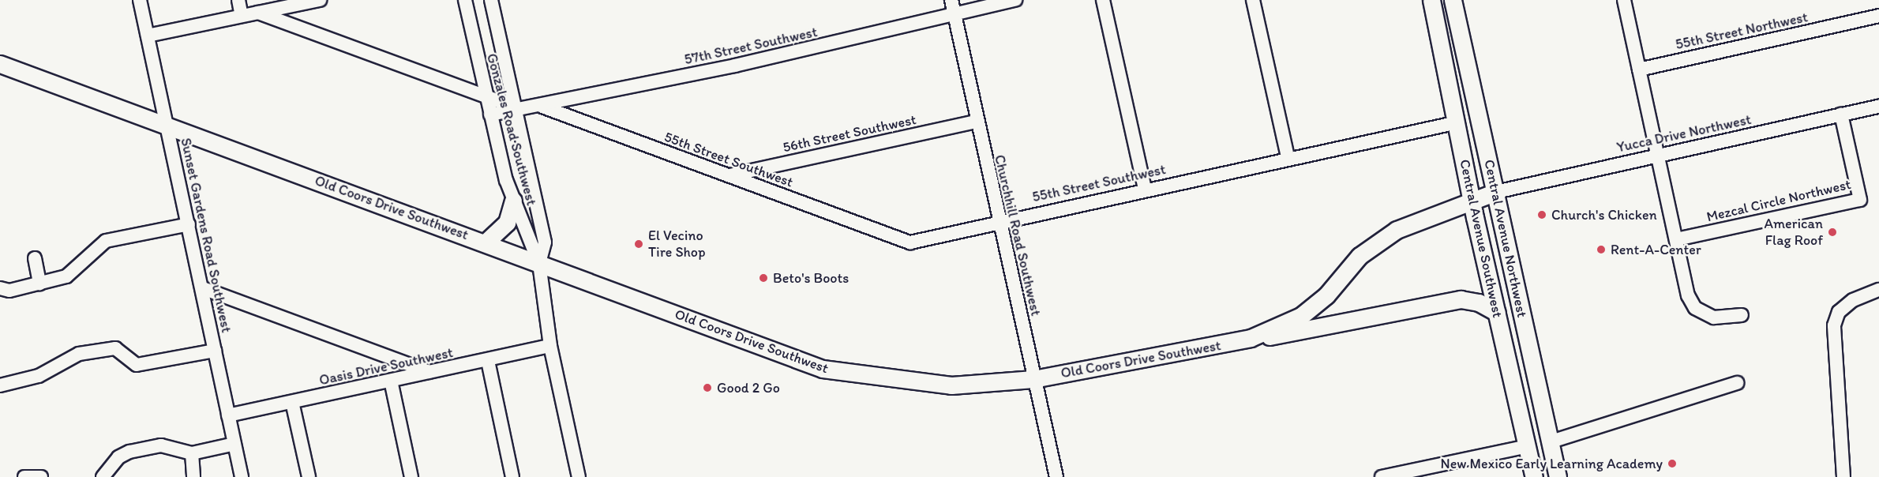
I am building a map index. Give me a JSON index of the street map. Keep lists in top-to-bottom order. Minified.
{"streets":{"main road":["Old Coors Drive Southwest","Central Avenue Southwest","Central Avenue Northwest"],"street":["55th Street Northwest","57th Street Southwest","Gonzales Road Southwest","56th Street Southwest","Yucca Drive Northwest","55th Street Southwest","Mezcal Circle Northwest","Sunset Gardens Road Southwest","Churchhill Road Southwest","Oasis Drive Southwest"]},"crossings":[["57th Street Southwest","Gonzales Road Southwest"],["57th Street Southwest","55th Street Southwest"],["57th Street Southwest","Churchhill Road Southwest"],["Gonzales Road Southwest","Old Coors Drive Southwest"],["Gonzales Road Southwest","Oasis Drive Southwest"],["56th Street Southwest","55th Street Southwest"],["56th Street Southwest","Churchhill Road Southwest"],["Yucca Drive Northwest","Mezcal Circle Northwest"],["Yucca Drive Northwest","Old Coors Drive Southwest"],["Yucca Drive Northwest","Central Avenue Northwest"],["55th Street Southwest","Churchhill Road Southwest"],["55th Street Southwest","Central Avenue Southwest"],["Old Coors Drive Southwest","Sunset Gardens Road Southwest"],["Old Coors Drive Southwest","Churchhill Road Southwest"],["Old Coors Drive Southwest","Central Avenue Southwest"],["Old Coors Drive Southwest","Central Avenue Northwest"],["Sunset Gardens Road Southwest","Oasis Drive Southwest"]],"places":["Church's Chicken","American Flag Roof","El Vecino Tire Shop","Rent-A-Center","Beto's Boots","Good 2 Go","New Mexico Early Learning Academy"]}
